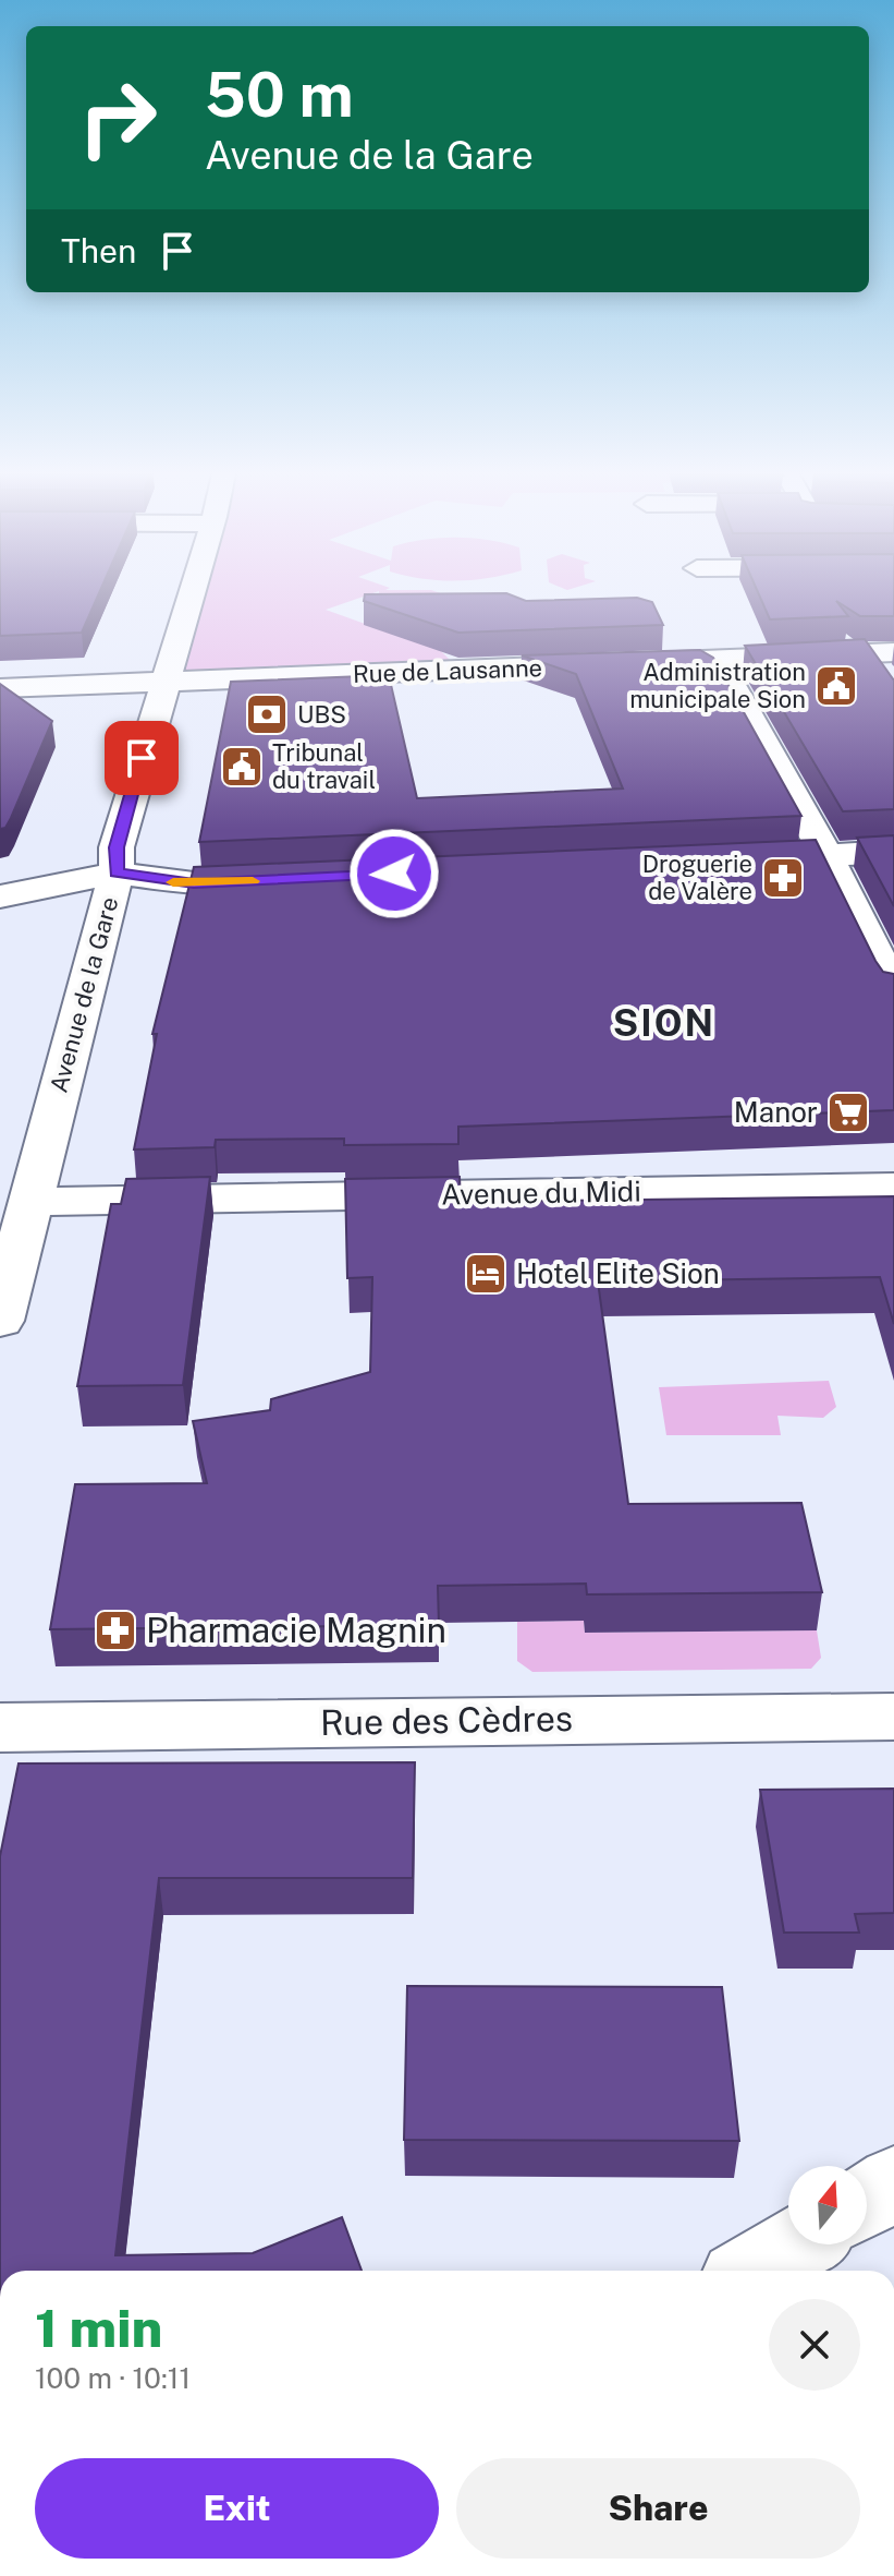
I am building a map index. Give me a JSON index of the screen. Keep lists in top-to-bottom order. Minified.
{"streets":{"street":["Rue de Lausanne","Avenue de la Gare","Avenue du Midi","Rue des Cèdres"]},"crossings":[["Rue de Lausanne","Avenue de la Gare"],["Avenue de la Gare","Avenue du Midi"]],"districts":["SION"],"places":{"public building":["Administration municipale Sion","Tribunal du travail"],"bank":["UBS"],"pharmacy":["Droguerie de Valère","Pharmacie Magnin"],"supermarket":["Manor"],"hotel":["Hotel Elite Sion"]},"north":"top","page":{"turn":["50 m","Avenue de la Gare"],"then":"Then","heading":["1 min","100 m · 10:11"],"buttons":["Exit","Share"]}}
